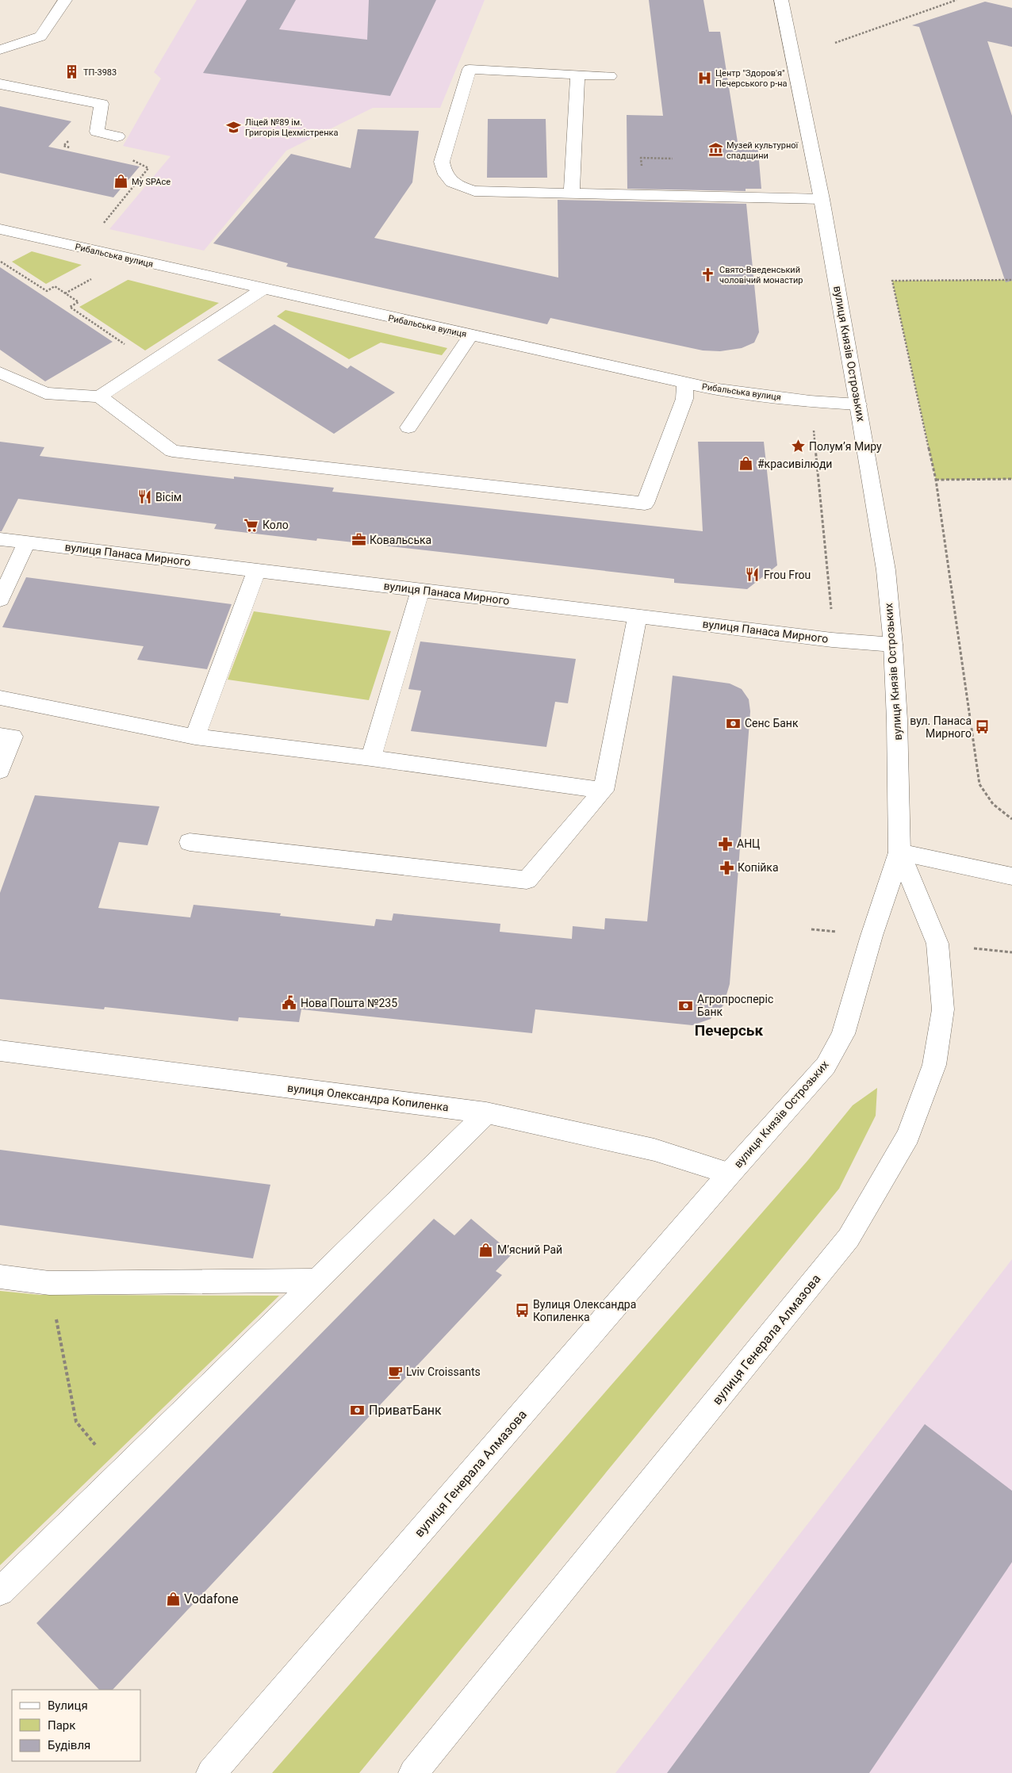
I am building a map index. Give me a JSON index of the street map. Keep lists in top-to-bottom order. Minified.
{"streets":{"main road":["Рибальська вулиця","вулиця Князів Острозьких","вулиця Панаса Мирного","вулиця Олександра Копиленка","вулиця Генерала Алмазова"]},"crossings":[["Рибальська вулиця","вулиця Князів Острозьких"],["вулиця Князів Острозьких","вулиця Панаса Мирного"],["вулиця Князів Острозьких","вулиця Олександра Копиленка"],["вулиця Князів Острозьких","вулиця Генерала Алмазова"],["вулиця Олександра Копиленка","вулиця Генерала Алмазова"]],"districts":["Печерськ"],"places":{"building":["ТП-3983"],"hospital":["Центр \"Здоров'я\" Печерського р-на"],"school or university":["Ліцей №89 ім. Григорія Цехмістренка"],"museum":["Музей культурної спадщини"],"shop":["My SPAce","#красивілюди","Мʼясний Рай","Vodafone"],"church":["Свято-Введенський чоловічий монастир"],"place":["Полумʼя Миру"],"restaurant":["Вісім","Frou Frou"],"supermarket":["Коло"],"office":["Ковальська"],"bank":["Сенс Банк","Агропросперіс Банк","ПриватБанк"],"bus stop":["вул. Панаса Мирного","Вулиця Олександра Копиленка"],"pharmacy":["АНЦ","Копійка"],"public building":["Нова Пошта №235"],"cafe":["Lviv Croissants"]},"legend":["Вулиця","Парк","Будівля"]}
